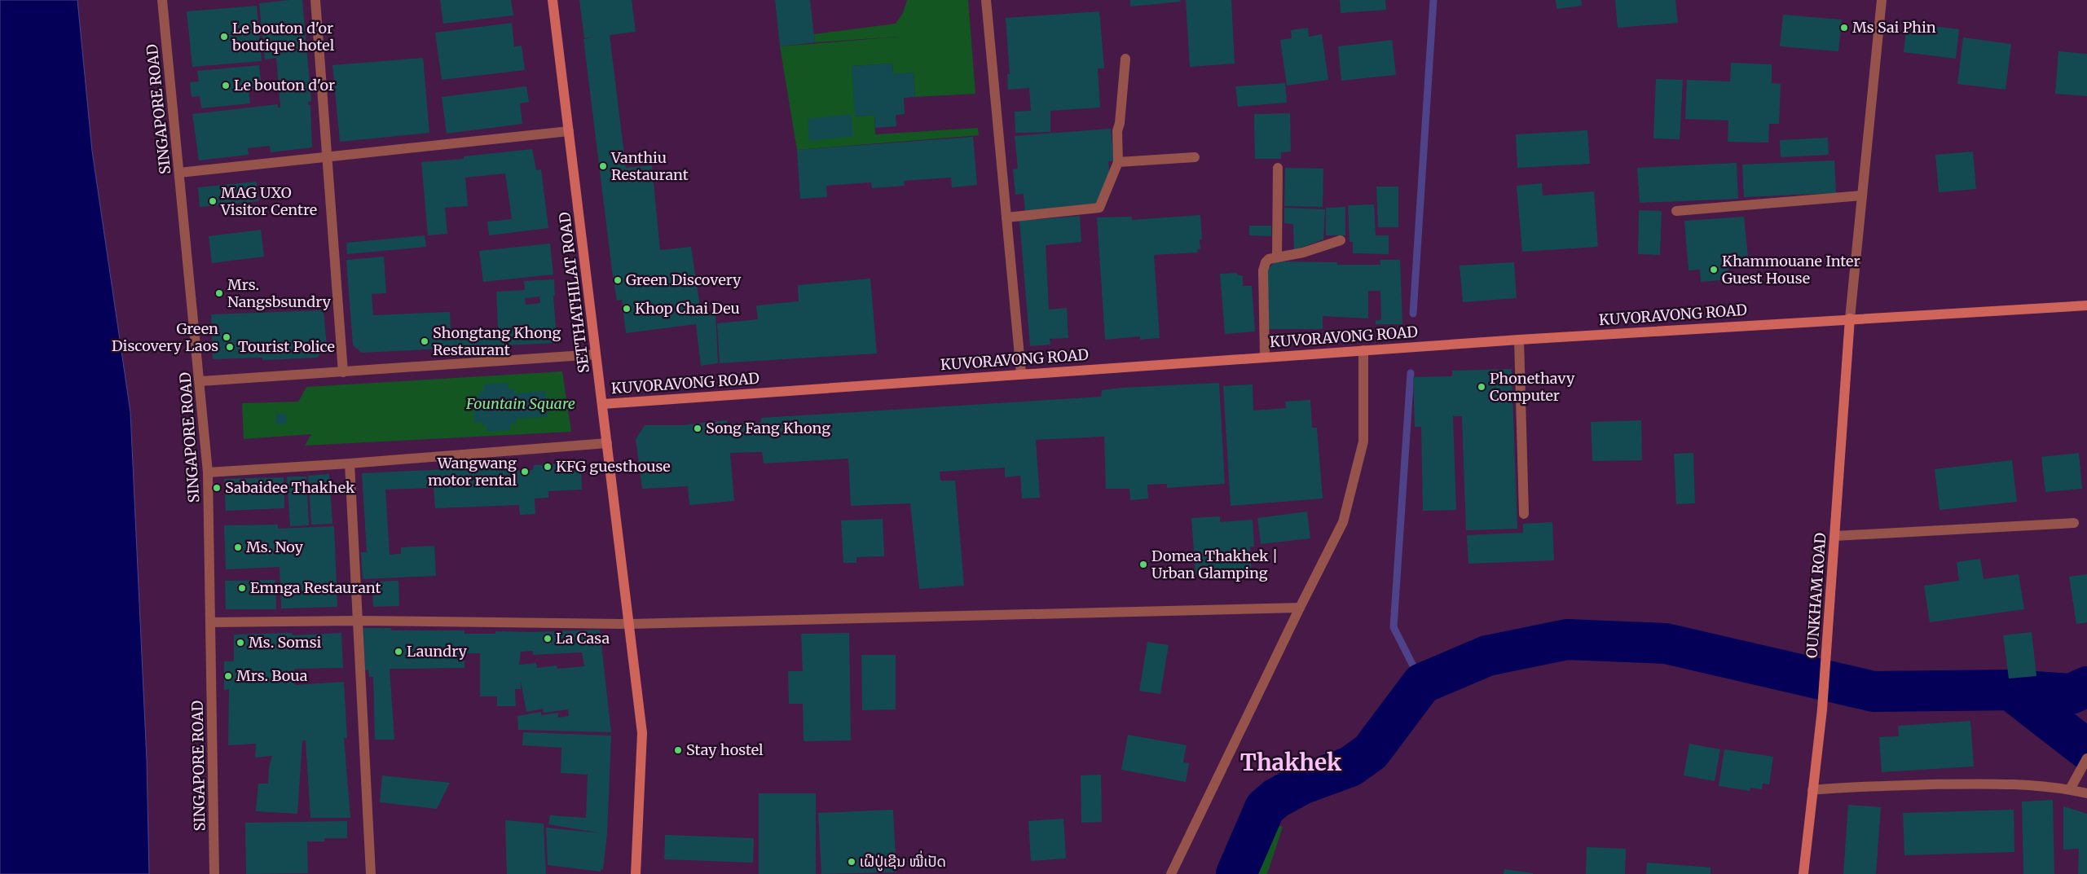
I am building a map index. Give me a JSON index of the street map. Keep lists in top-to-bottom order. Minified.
{"streets":{"street":["SINGAPORE ROAD","SETTHATHILAT ROAD","KUVORAVONG ROAD","OUNKHAM ROAD"]},"crossings":[["SETTHATHILAT ROAD","KUVORAVONG ROAD"],["KUVORAVONG ROAD","OUNKHAM ROAD"]],"districts":["Thakhek"],"parks":["Fountain Square"],"places":["Ms Sai Phin","Le bouton d'or boutique hotel","Le bouton d'or","Vanthiu Restaurant","MAG UXO Visitor Centre","Khammouane Inter Guest House","Green Discovery","Mrs. Nangsbsundry","Khop Chai Deu","Green Discovery Laos","Shongtang Khong Restaurant","Tourist Police","Phonethavy Computer","Song Fang Khong","KFG guesthouse","Wangwang motor rental","Sabaidee Thakhek","Ms. Noy","Domea Thakhek | Urban Glamping","Emnga Restaurant","La Casa","Ms. Somsi","Laundry","Mrs. Boua","Stay hostel","ເຝີປູ່ເຊີນ ໝີ່ເປັດ"]}
